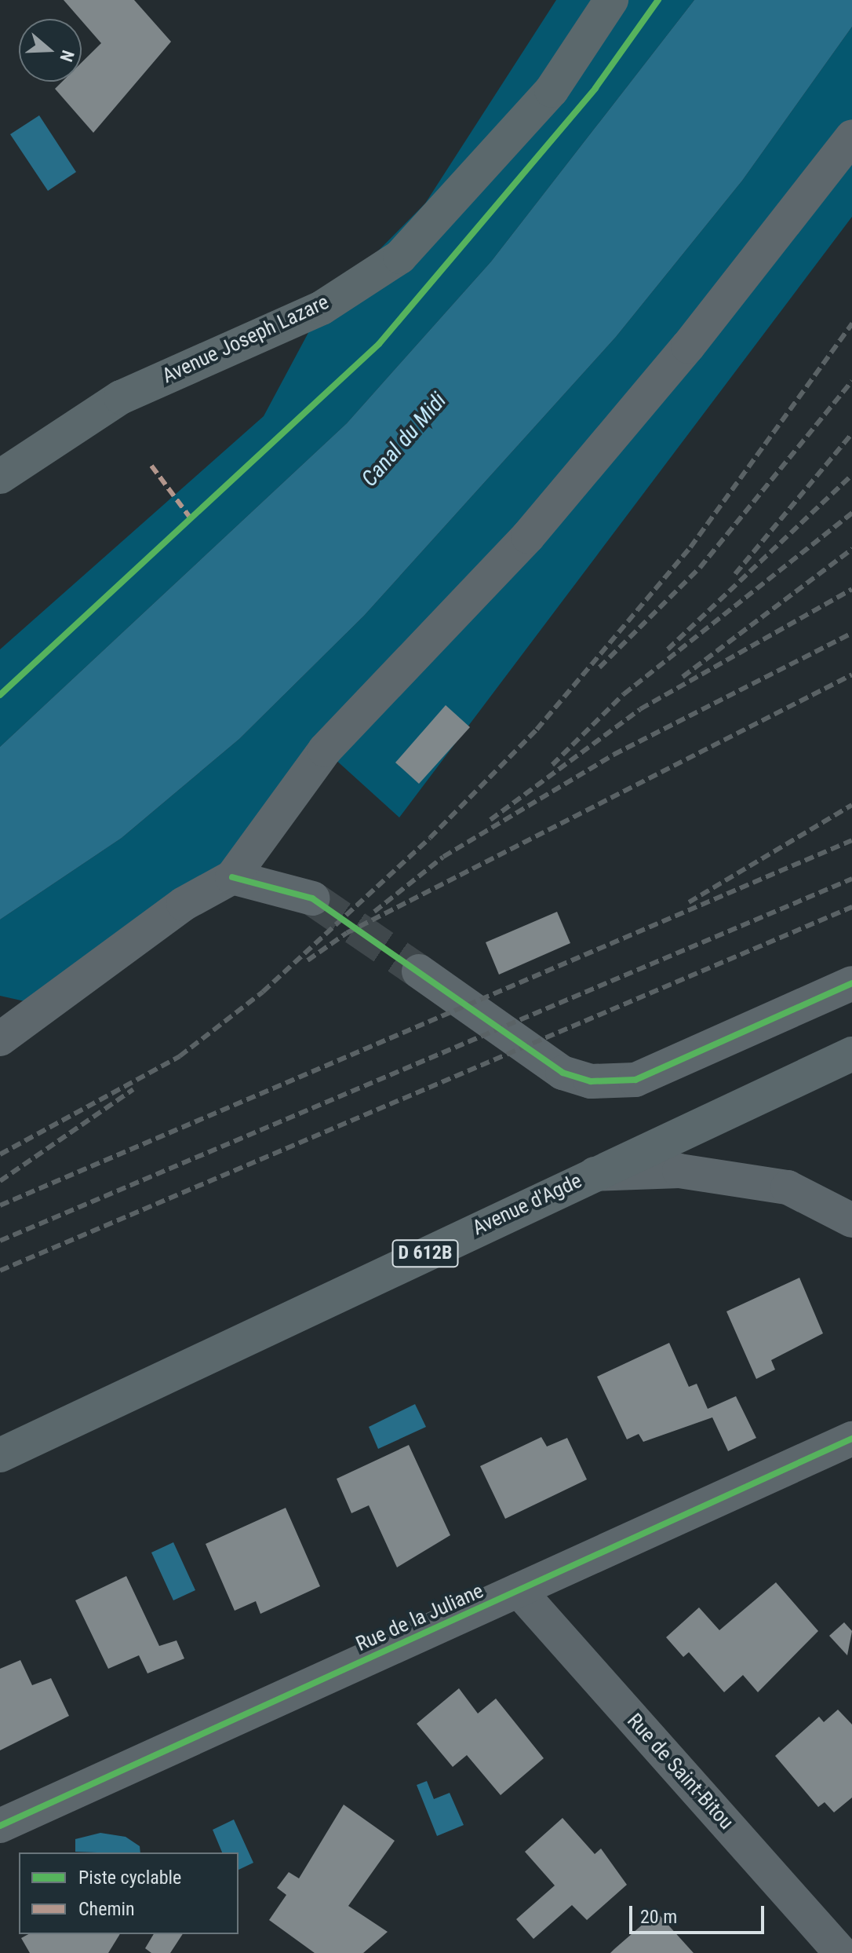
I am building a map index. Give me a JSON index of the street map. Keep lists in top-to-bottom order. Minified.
{"streets":{"main road":["Avenue Joseph Lazare","Avenue d'Agde","D 612B"],"street":["Rue de la Juliane","Rue de Saint-Bitou"]},"crossings":[["Rue de la Juliane","Rue de Saint-Bitou"]],"water":["Canal du Midi"],"legend":["Piste cyclable","Chemin"],"scale_bar":"20 m","north":"right"}
